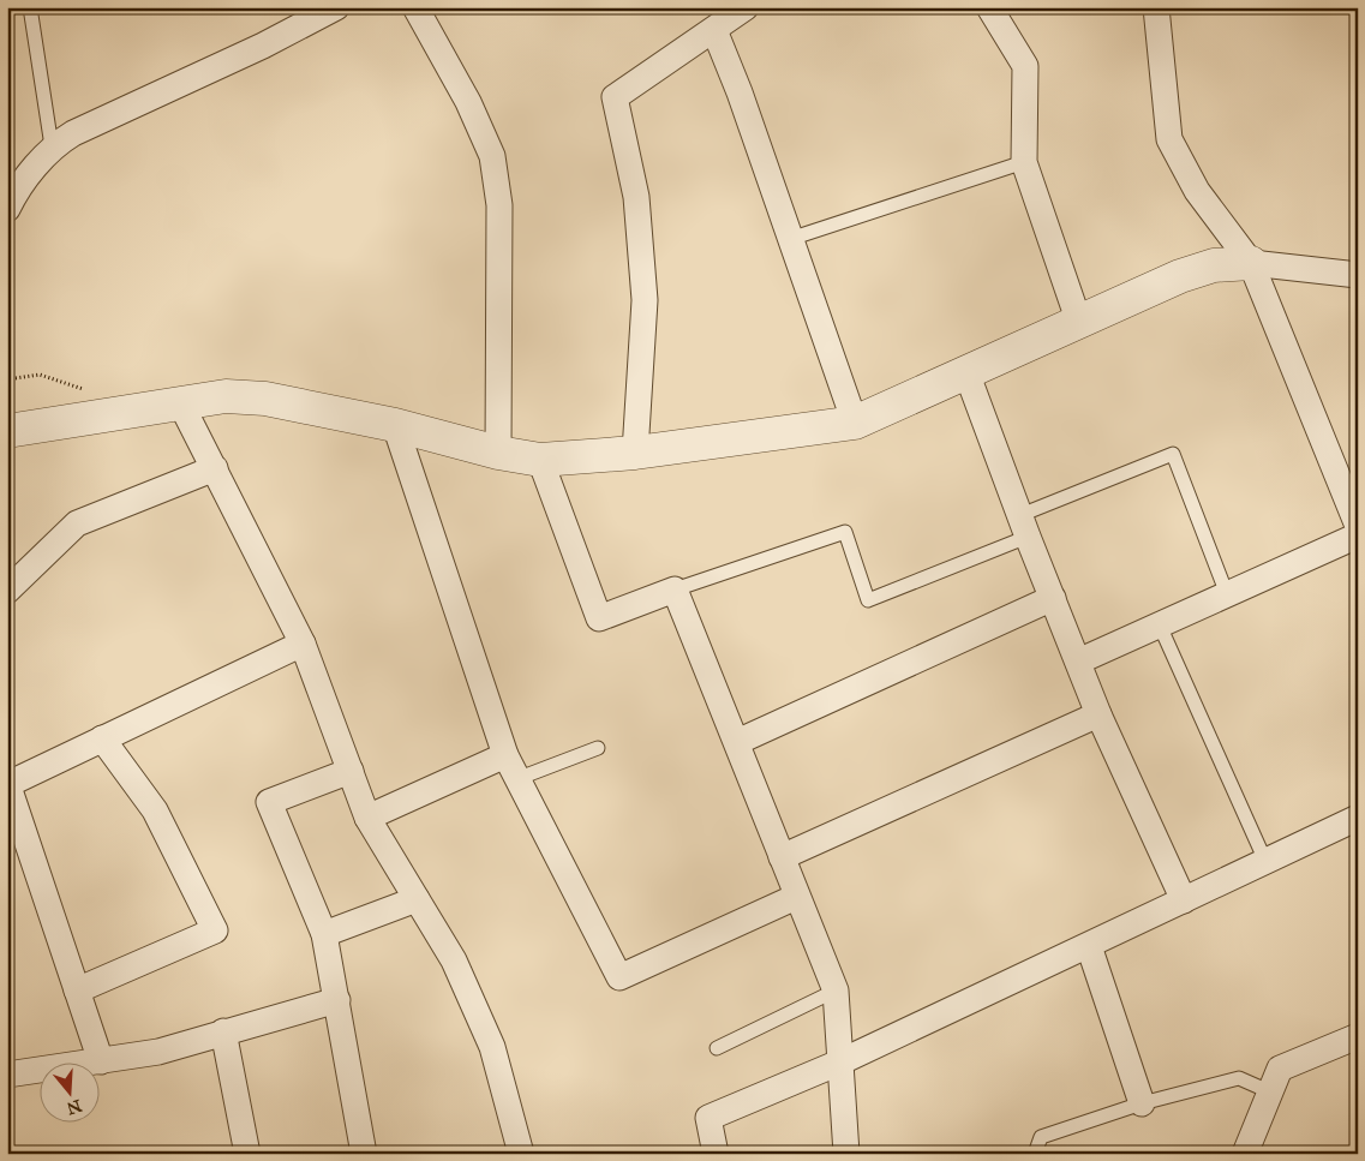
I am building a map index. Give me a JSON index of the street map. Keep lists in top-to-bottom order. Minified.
{"north":"bottom"}
